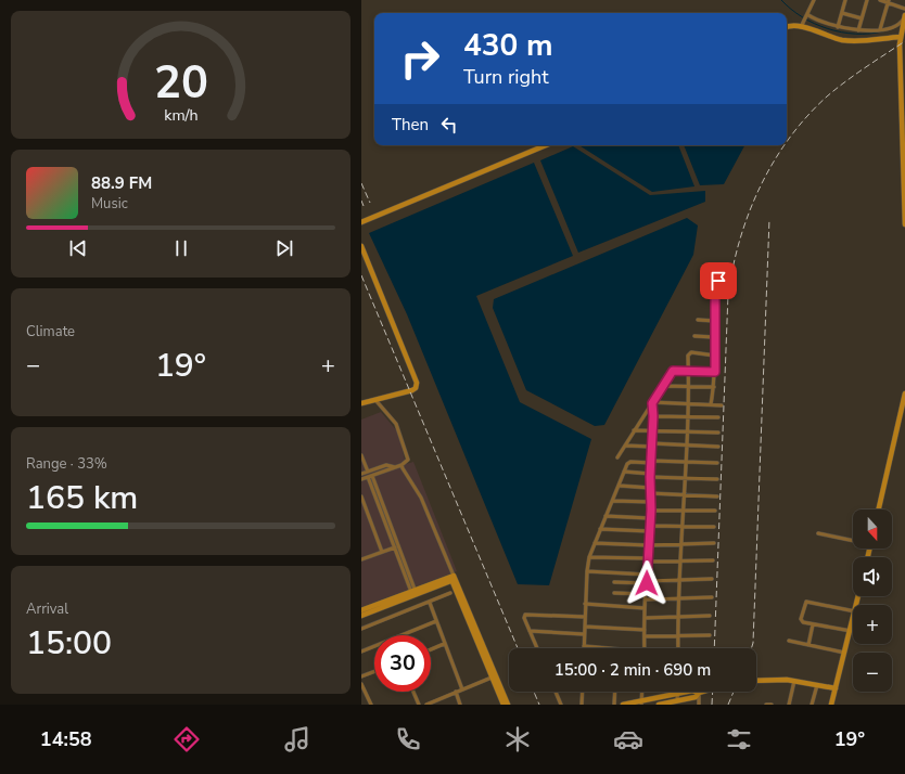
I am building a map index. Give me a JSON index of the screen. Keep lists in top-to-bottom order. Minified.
{"north":"bottom","page":{"turn":["430 m","Turn right"],"then":"Then","song":["88.9 FM","Music"],"tile":["Climate",["Range · 33%","165 km"],["Arrival","15:00"]],"heat":["−","19°","+"],"map_buttons":["+","−"],"limit":"30","trip":"15:00 · 2 min · 690 m","tabs":["14:58","19°"],"gauge":["20","km/h"]}}
